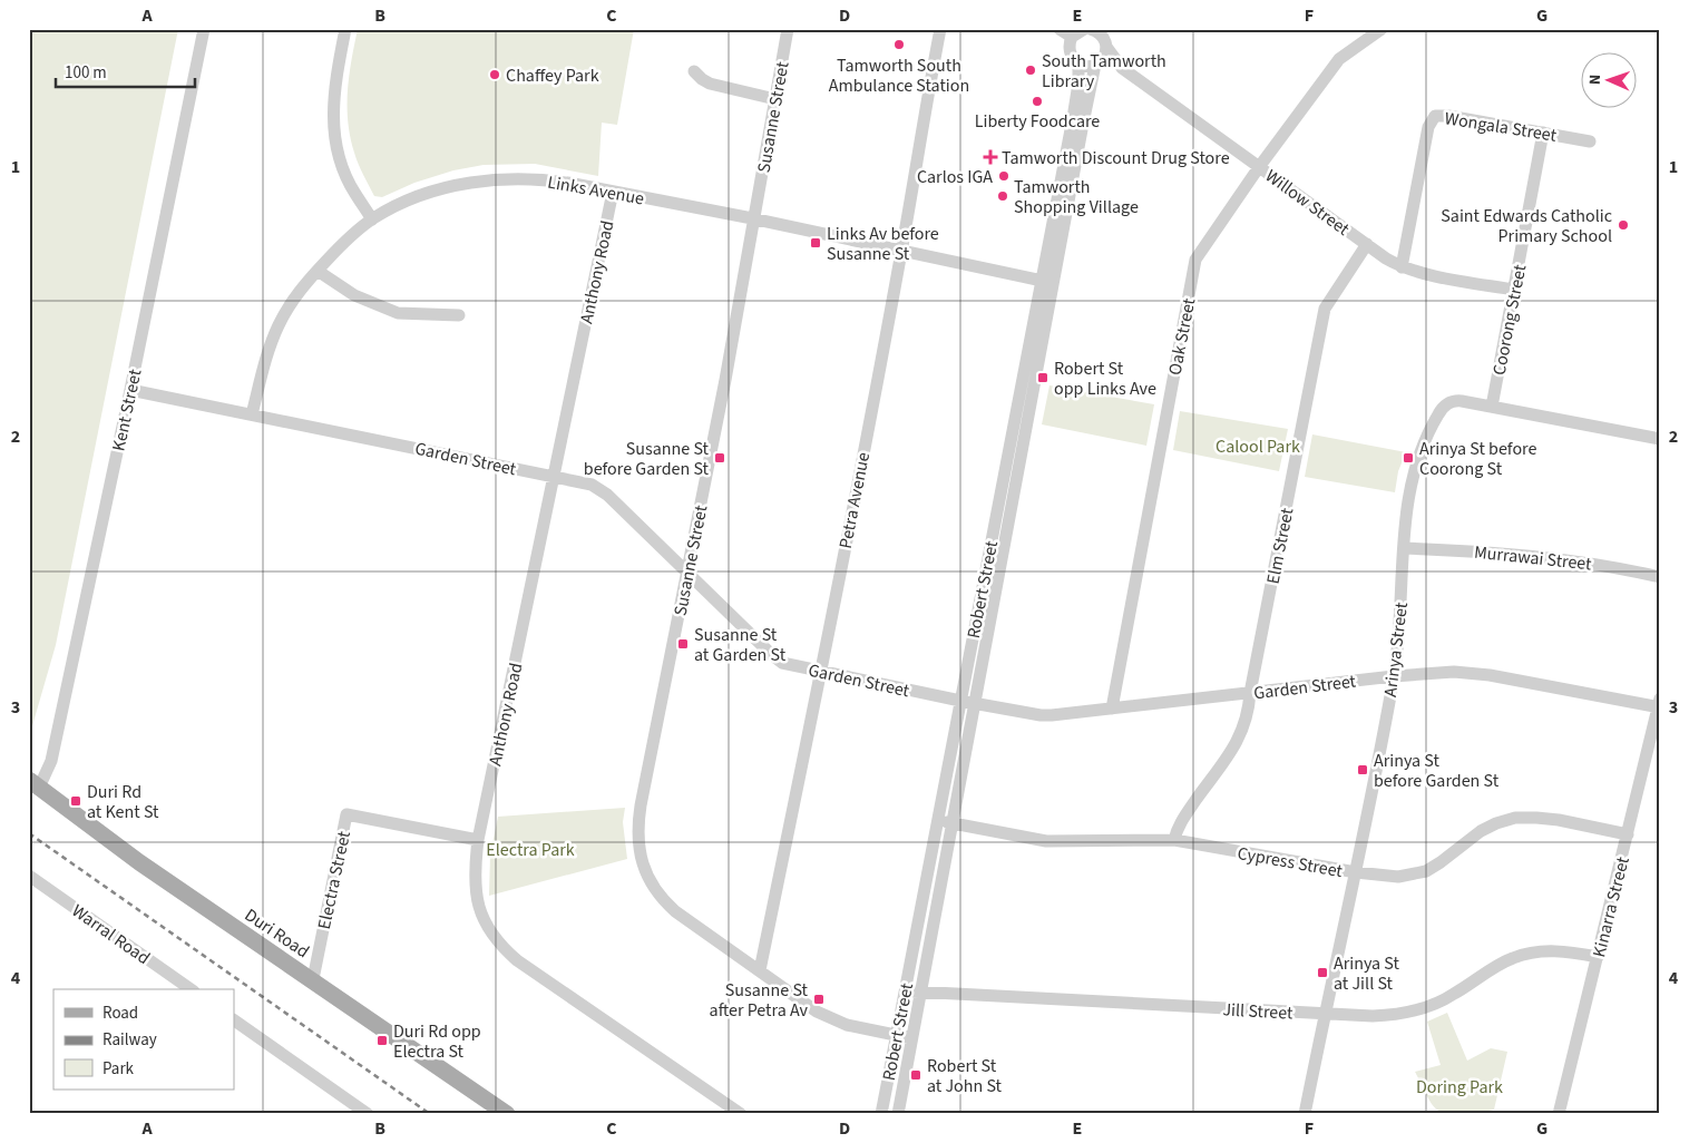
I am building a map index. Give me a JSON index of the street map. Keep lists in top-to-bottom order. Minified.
{"streets":{"main road":["Duri Road"],"street":["Susanne Street","Wongala Street","Links Avenue","Willow Street","Anthony Road","Coorong Street","Oak Street","Kent Street","Garden Street","Petra Avenue","Elm Street","Murrawai Street","Robert Street","Arinya Street","Cypress Street","Electra Street","Kinarra Street","Warral Road","Jill Street"]},"crossings":[["Susanne Street","Links Avenue"],["Susanne Street","Garden Street"],["Susanne Street","Petra Avenue"],["Susanne Street","Robert Street"],["Wongala Street","Willow Street"],["Wongala Street","Coorong Street"],["Links Avenue","Anthony Road"],["Links Avenue","Garden Street"],["Links Avenue","Petra Avenue"],["Links Avenue","Robert Street"],["Willow Street","Coorong Street"],["Willow Street","Oak Street"],["Willow Street","Elm Street"],["Willow Street","Robert Street"],["Anthony Road","Garden Street"],["Anthony Road","Electra Street"],["Coorong Street","Arinya Street"],["Oak Street","Garden Street"],["Kent Street","Garden Street"],["Kent Street","Duri Road"],["Garden Street","Petra Avenue"],["Garden Street","Elm Street"],["Garden Street","Robert Street"],["Garden Street","Arinya Street"],["Garden Street","Kinarra Street"],["Elm Street","Cypress Street"],["Murrawai Street","Arinya Street"],["Robert Street","Cypress Street"],["Robert Street","Jill Street"],["Arinya Street","Cypress Street"],["Arinya Street","Jill Street"],["Cypress Street","Kinarra Street"],["Electra Street","Duri Road"],["Kinarra Street","Jill Street"]],"parks":["Calool Park","Electra Park","Doring Park"],"places":{"other":["Tamworth South Ambulance Station","South Tamworth Library","Chaffey Park","Liberty Foodcare","Carlos IGA","Tamworth Shopping Village","Saint Edwards Catholic Primary School"],"health":["Tamworth Discount Drug Store"],"transit":["Links Av before Susanne St","Robert St opp Links Ave","Susanne St before Garden St","Arinya St before Coorong St","Susanne St at Garden St","Arinya St before Garden St","Duri Rd at Kent St","Arinya St at Jill St","Susanne St after Petra Av","Duri Rd opp Electra St","Robert St at John St"]},"legend":["Road","Railway","Park"],"scale_bar":"100 m","north":"left","grid":{"columns":["A","B","C","D","E","F","G"],"rows":["1","2","3","4"]}}
